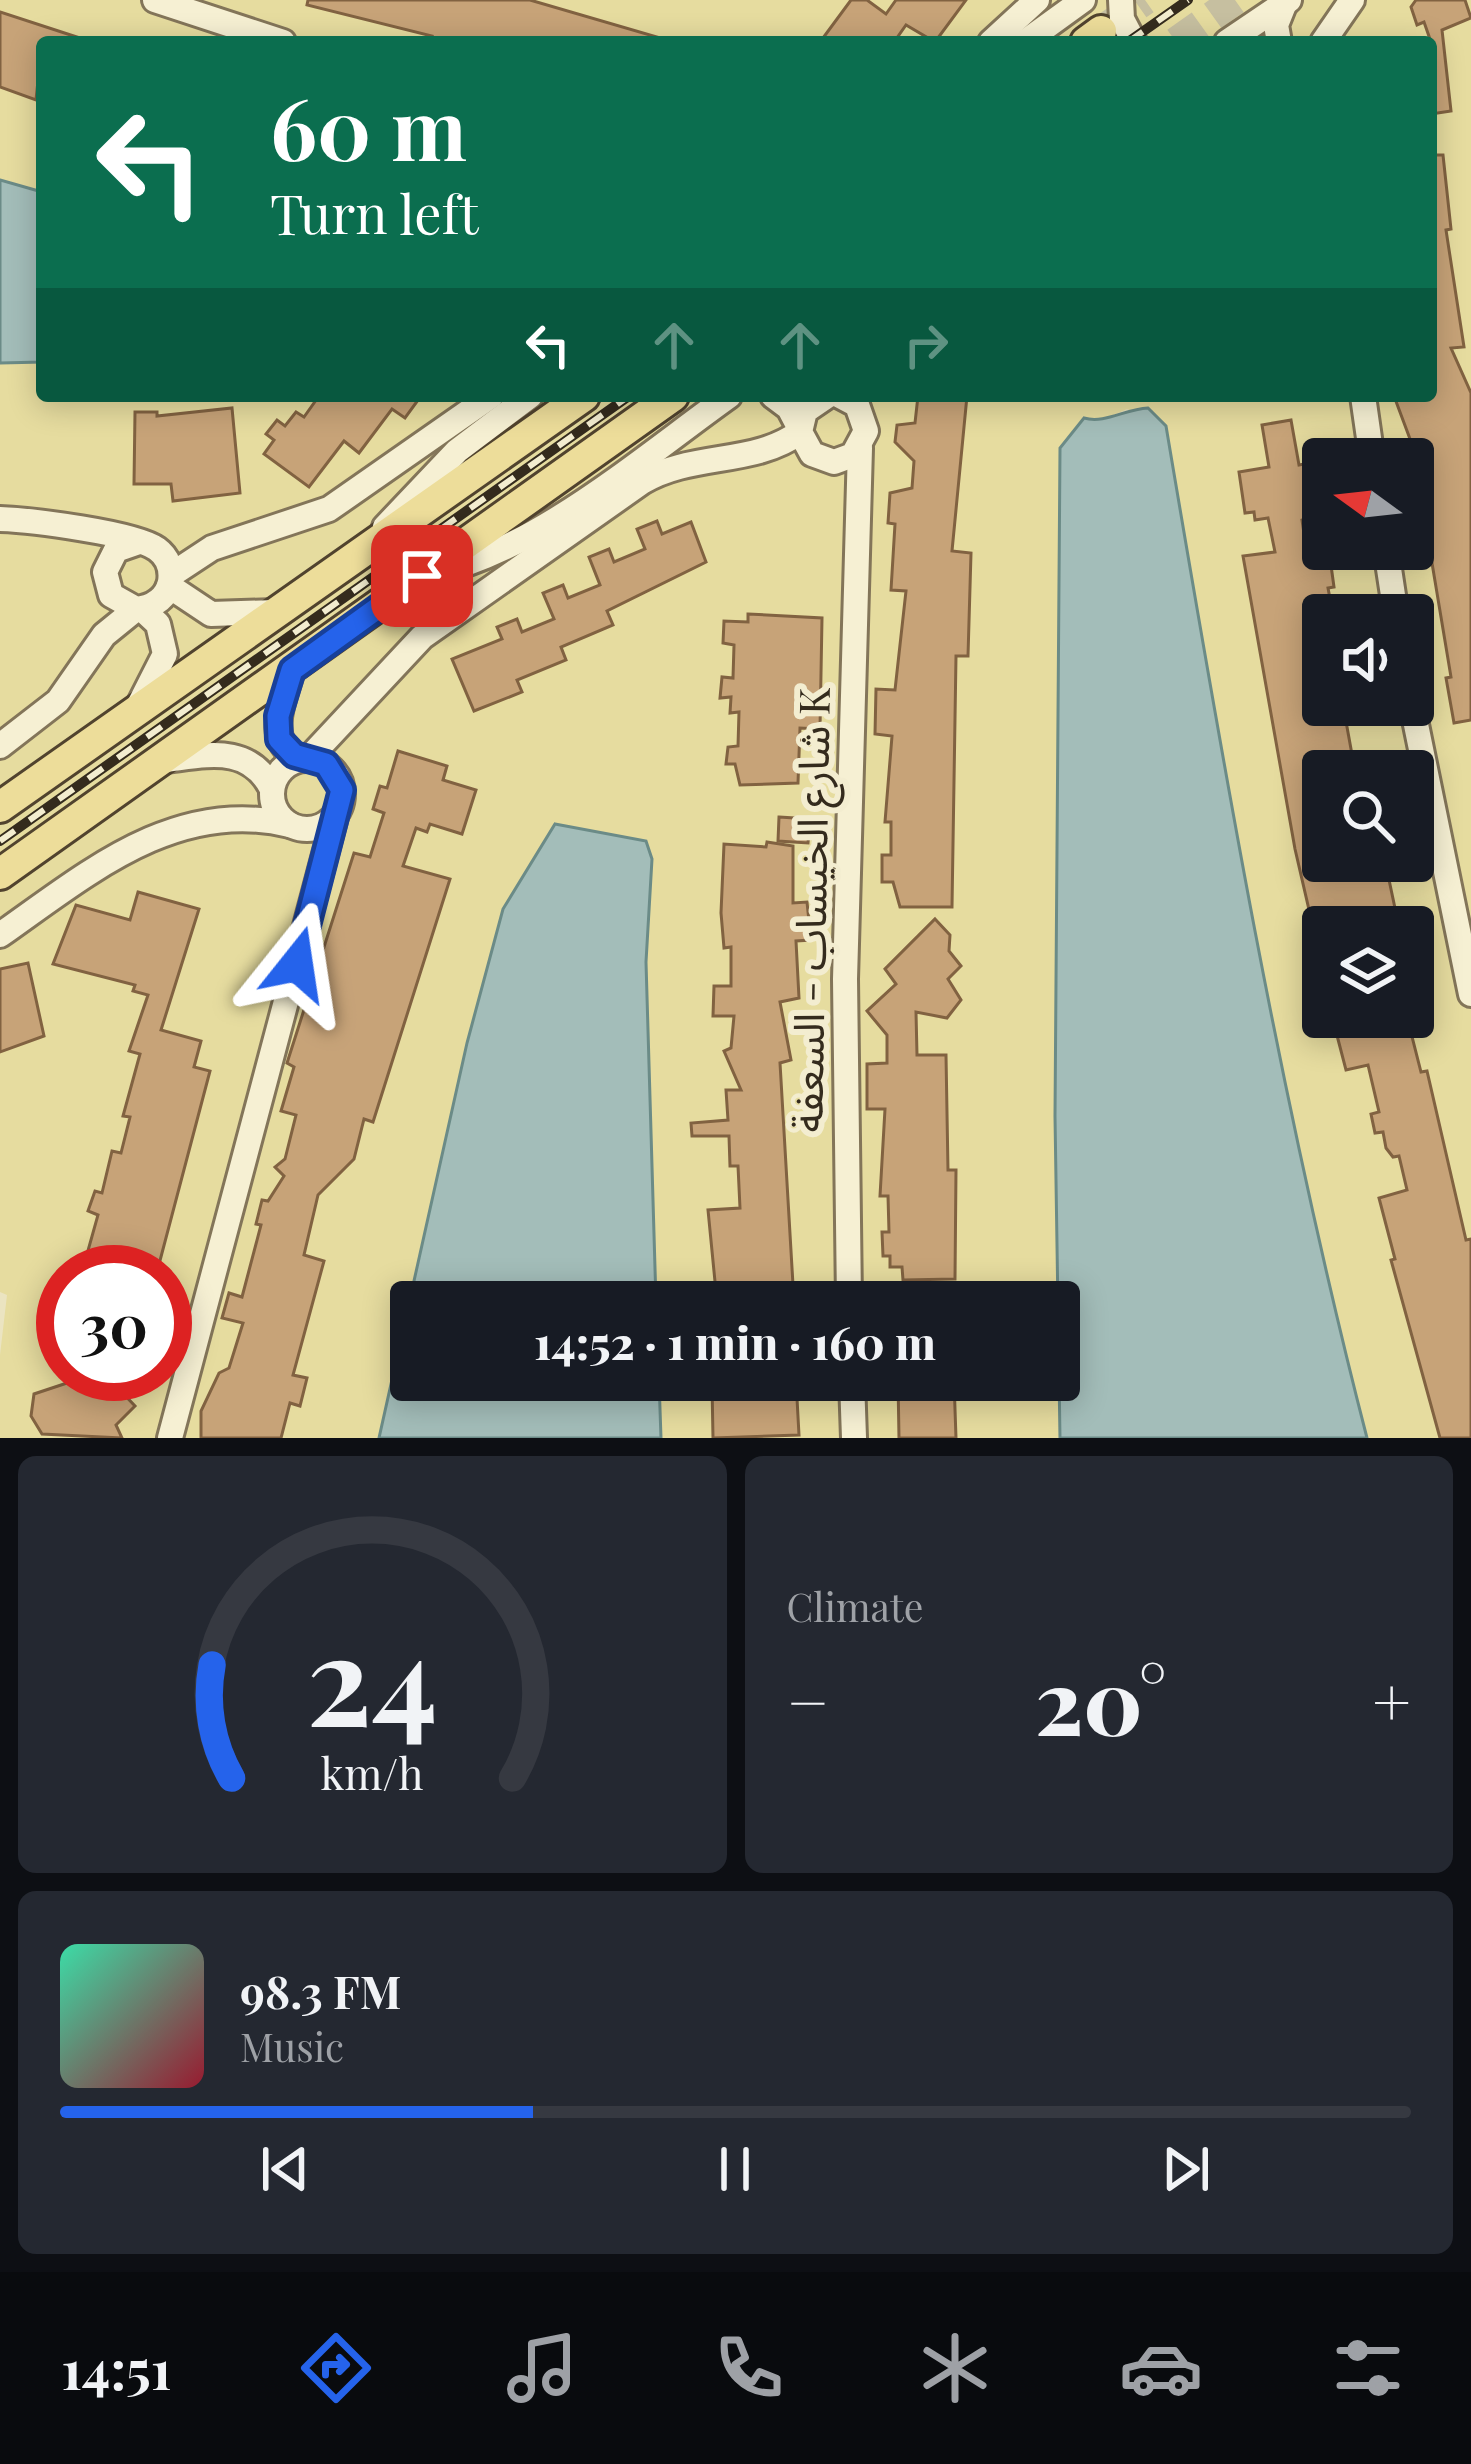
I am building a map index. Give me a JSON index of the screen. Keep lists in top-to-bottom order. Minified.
{"streets":{"street":["شارع الخيساب - السعفة K"]},"north":"left","page":{"turn":["60 m","Turn left"],"limit":"30","trip":"14:52 · 1 min · 160 m","tile":"Climate","heat":["−","20°","+"],"song":["98.3 FM","Music"],"tabs":"14:51","gauge":["24","km/h"]}}
